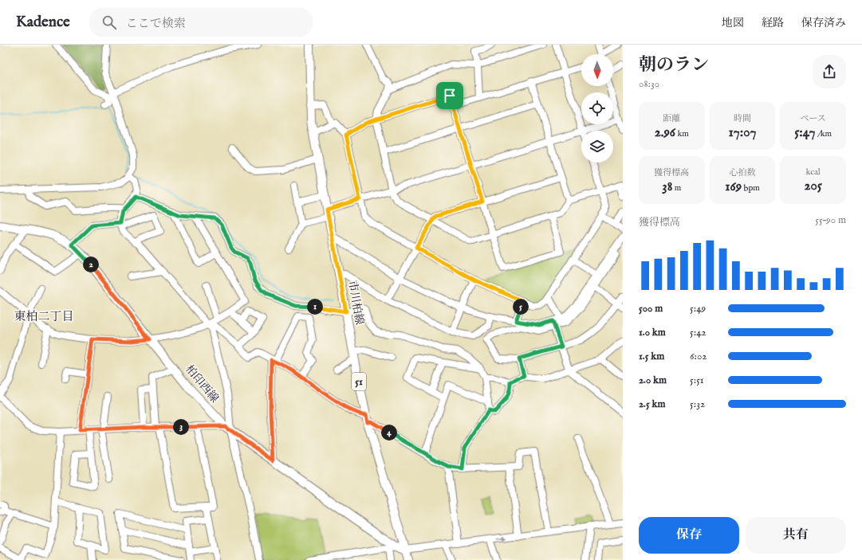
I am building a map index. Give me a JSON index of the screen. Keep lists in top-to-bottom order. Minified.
{"streets":{"main road":["市川柏線","51","柏印西線"]},"crossings":[["市川柏線","柏印西線"]],"districts":["東柏二丁目"],"north":"bottom","page":{"header":"Kadence","search":"ここで検索","nav":["地図","経路","保存済み"],"heading":["朝のラン","08:30"],"stats":[["距離","2.96 km"],["時間","17:07"],["ペース","5:47 /km"],["獲得標高","38 m"],["心拍数","169 bpm"],["kcal","205"]],"chart":["獲得標高","55–90 m"],"pins":["2","1","5","3","4"],"list":[{"name":"500 m","note":"5:49"},{"name":"1.0 km","note":"5:42"},{"name":"1.5 km","note":"6:02"},{"name":"2.0 km","note":"5:51"},{"name":"2.5 km","note":"5:32"}],"buttons":["保存","共有"]}}
